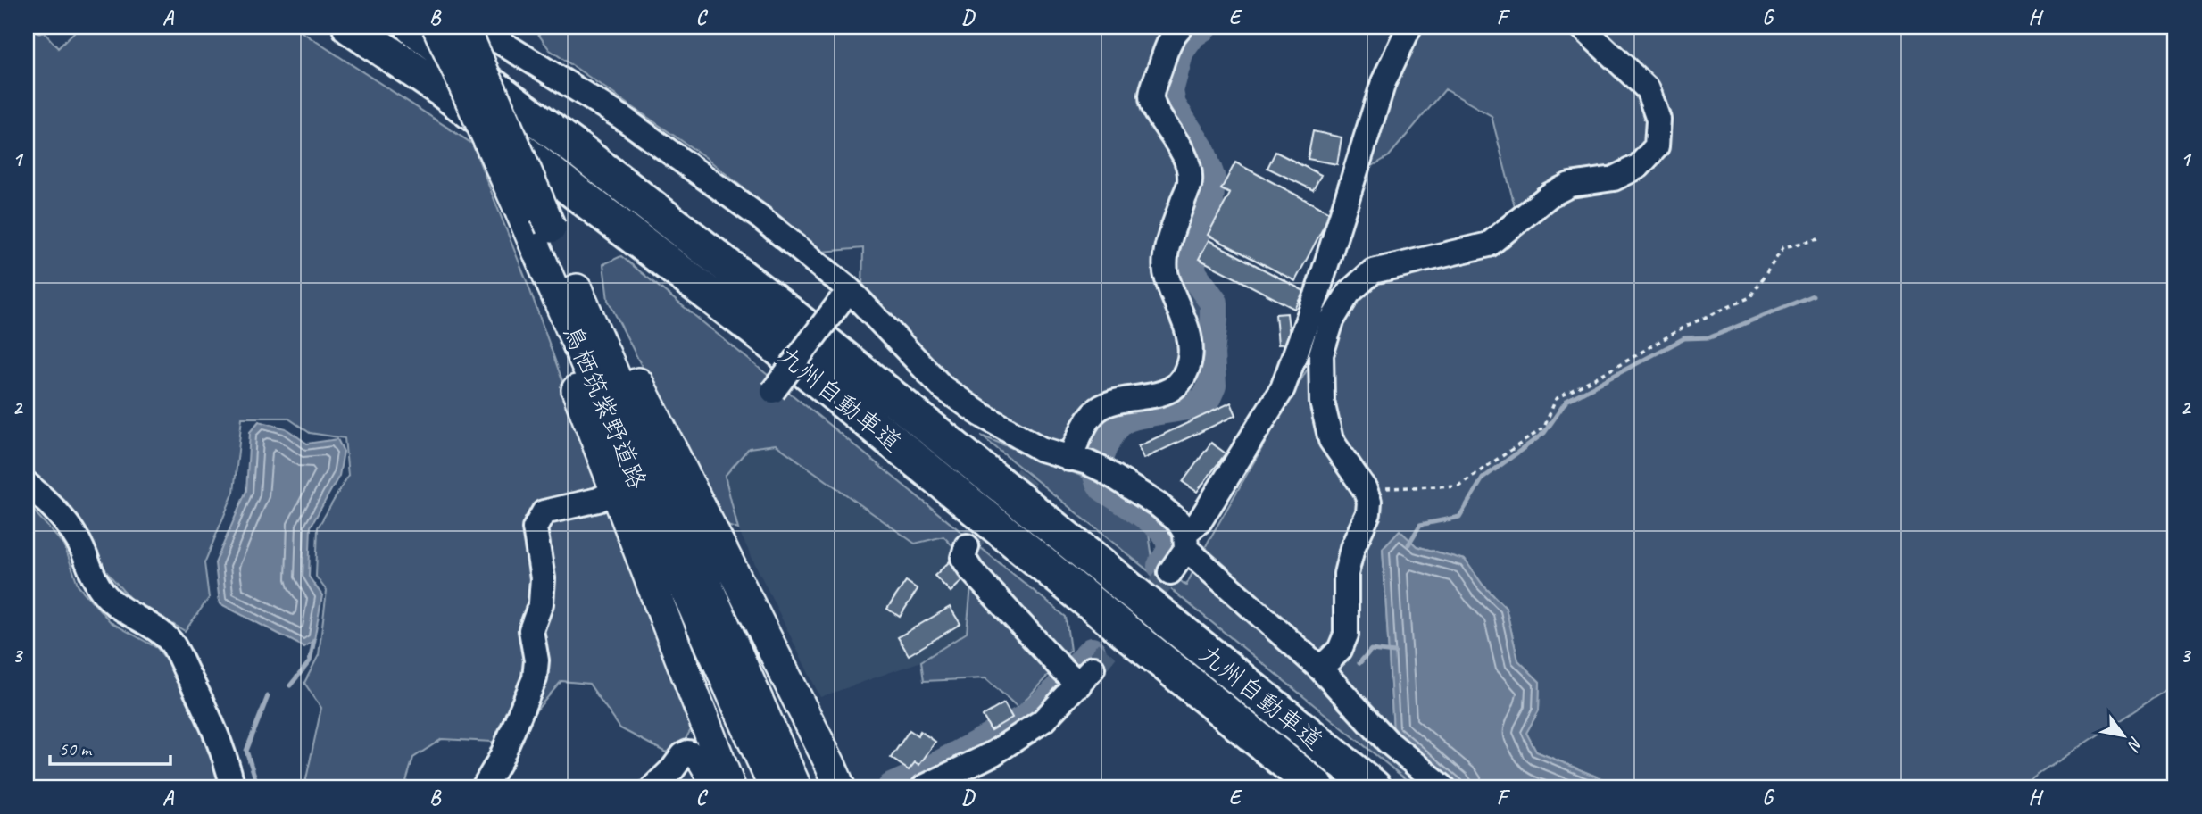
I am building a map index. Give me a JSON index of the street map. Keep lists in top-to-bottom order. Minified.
{"streets":{"highway":["九州自動車道"],"main road":["鳥栖筑紫野道路"]},"scale_bar":"50 m","north":"bottom right","grid":{"columns":["A","B","C","D","E","F","G","H"],"rows":["1","2","3"]}}
